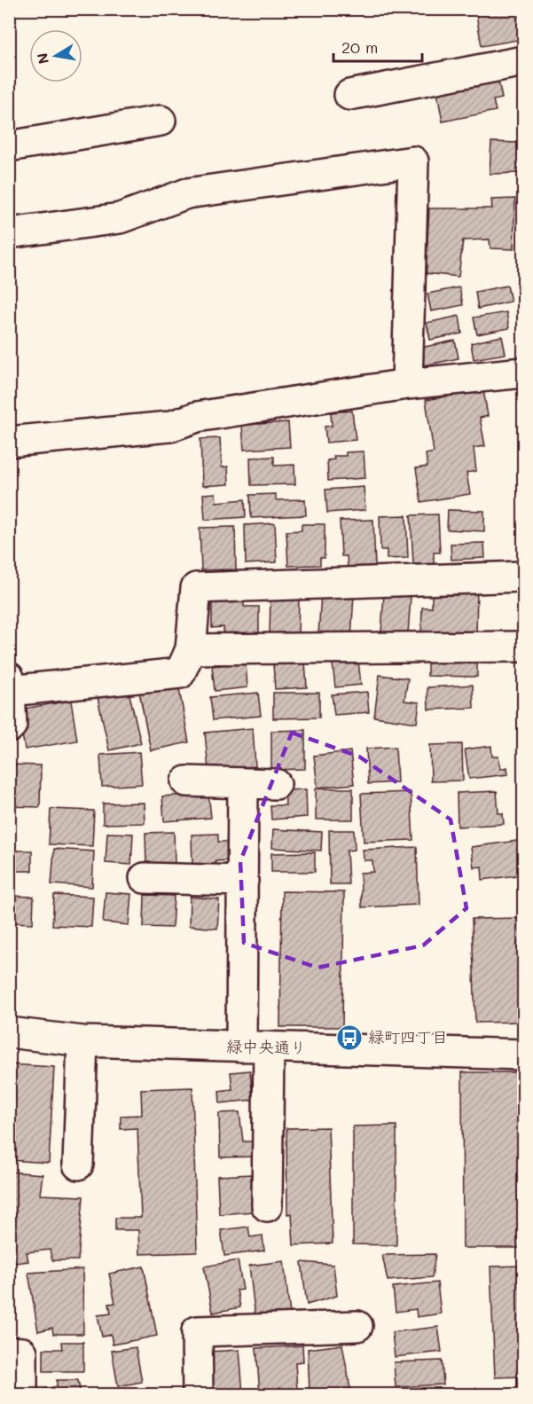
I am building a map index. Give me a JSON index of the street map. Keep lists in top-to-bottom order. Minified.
{"streets":{"street":["緑中央通り"]},"places":{"bus stop":["緑町四丁目"]},"scale_bar":"20 m","north":"left"}
